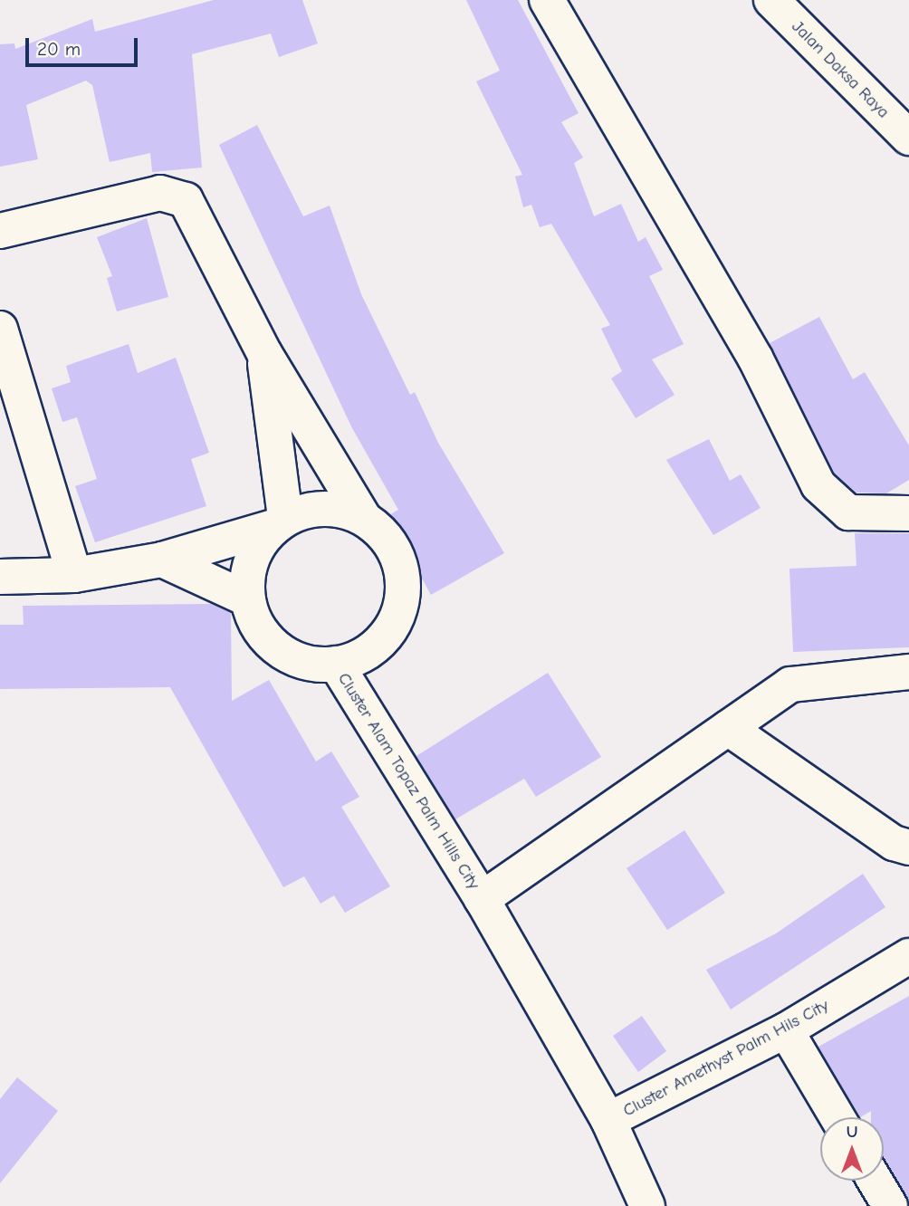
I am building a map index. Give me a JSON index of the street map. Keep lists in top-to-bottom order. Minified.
{"streets":{"street":["Jalan Daksa Raya","Cluster Alam Topaz Palm Hills City","Cluster Amethyst Palm Hils City"]},"crossings":[["Cluster Alam Topaz Palm Hills City","Cluster Amethyst Palm Hils City"]],"scale_bar":"20 m","north":"top"}
